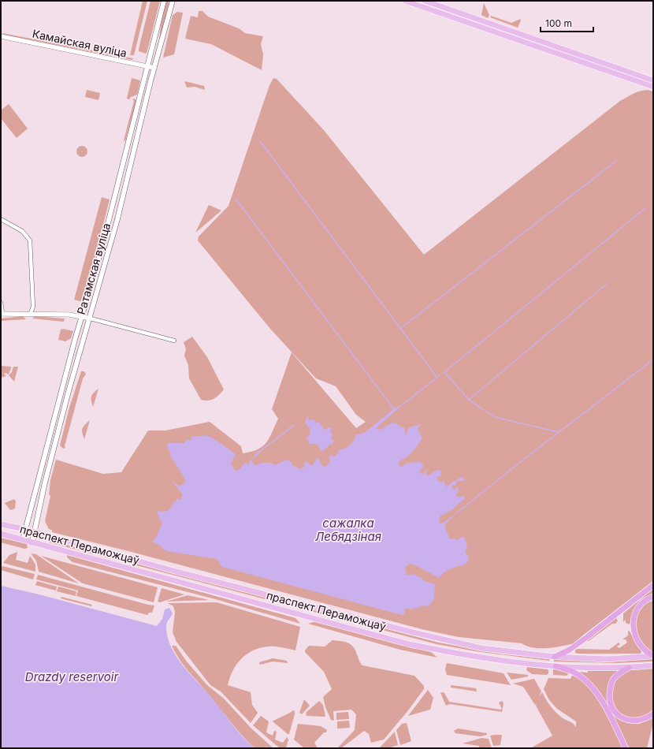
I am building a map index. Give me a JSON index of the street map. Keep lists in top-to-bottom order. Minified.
{"streets":{"main road":["Ратамская вуліца","праспект Пераможцаў"],"street":["Камайская вуліца"]},"crossings":[["Камайская вуліца","Ратамская вуліца"],["Ратамская вуліца","праспект Пераможцаў"]],"water":["сажалка Лебядзіная","Drazdy reservoir"],"scale_bar":"100 m"}
